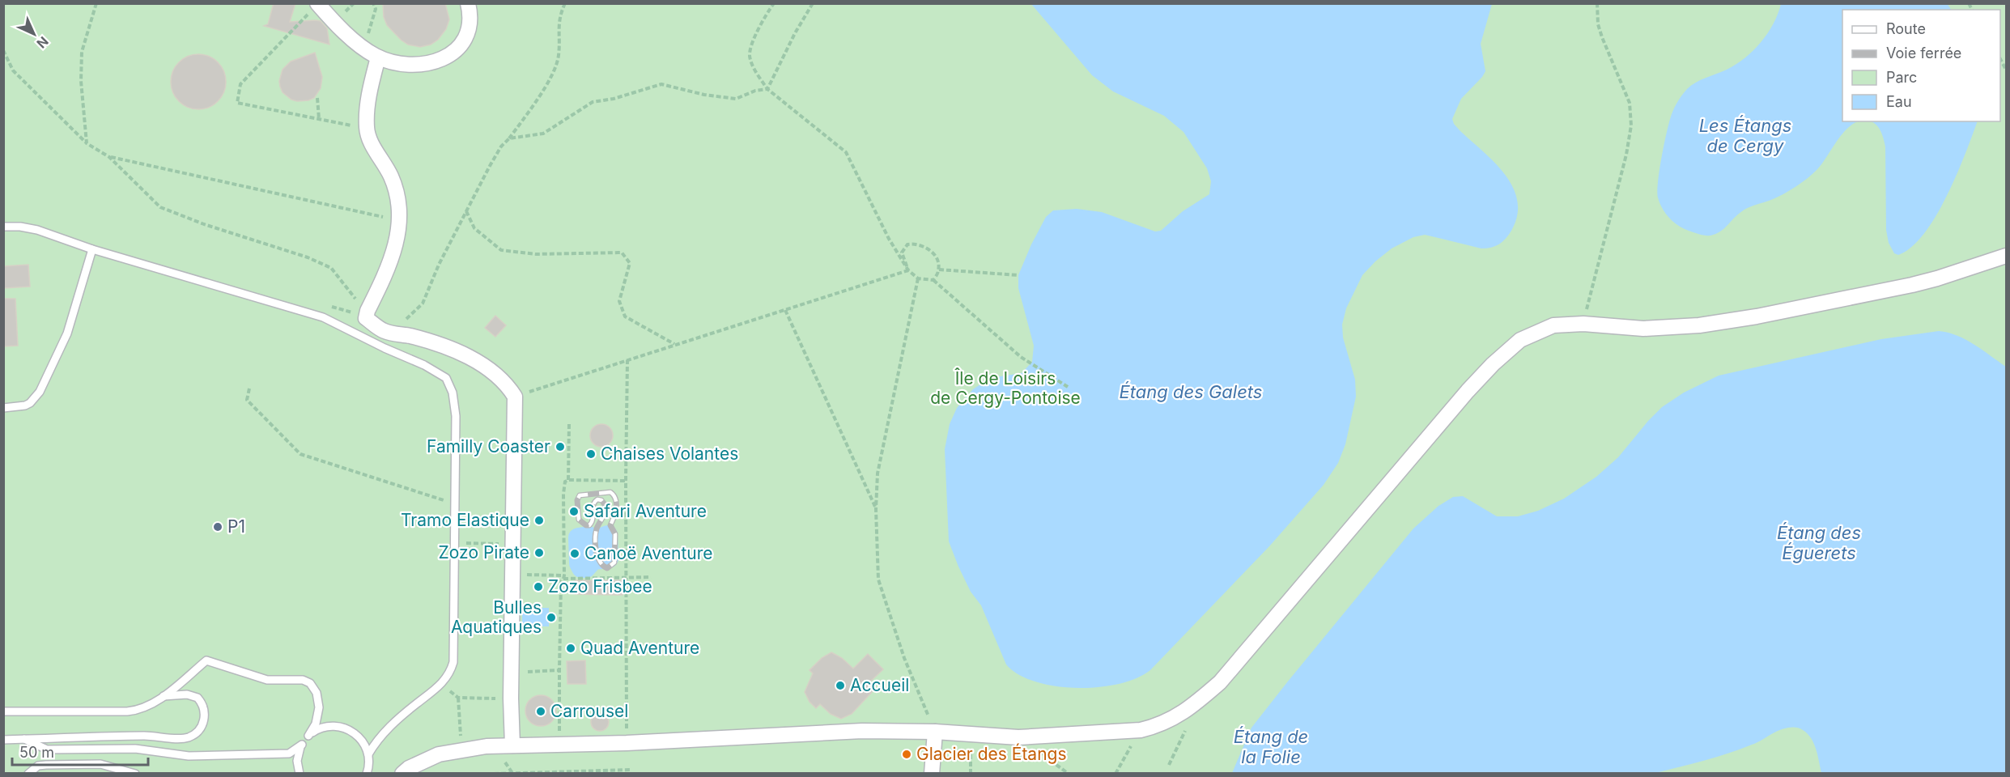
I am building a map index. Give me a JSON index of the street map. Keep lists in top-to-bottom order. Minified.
{"water":["Les Étangs de Cergy","Étang des Galets","Étang des Éguerets","Étang de la Folie"],"parks":["Île de Loisirs de Cergy-Pontoise"],"places":["Familly Coaster","Chaises Volantes","Safari Aventure","Tramo Elastique","P1","Zozo Pirate","Canoë Aventure","Zozo Frisbee","Bulles Aquatiques","Quad Aventure","Accueil","Carrousel","Glacier des Étangs"],"legend":["Route","Voie ferrée","Parc","Eau"],"scale_bar":"50 m","north":"bottom right"}
